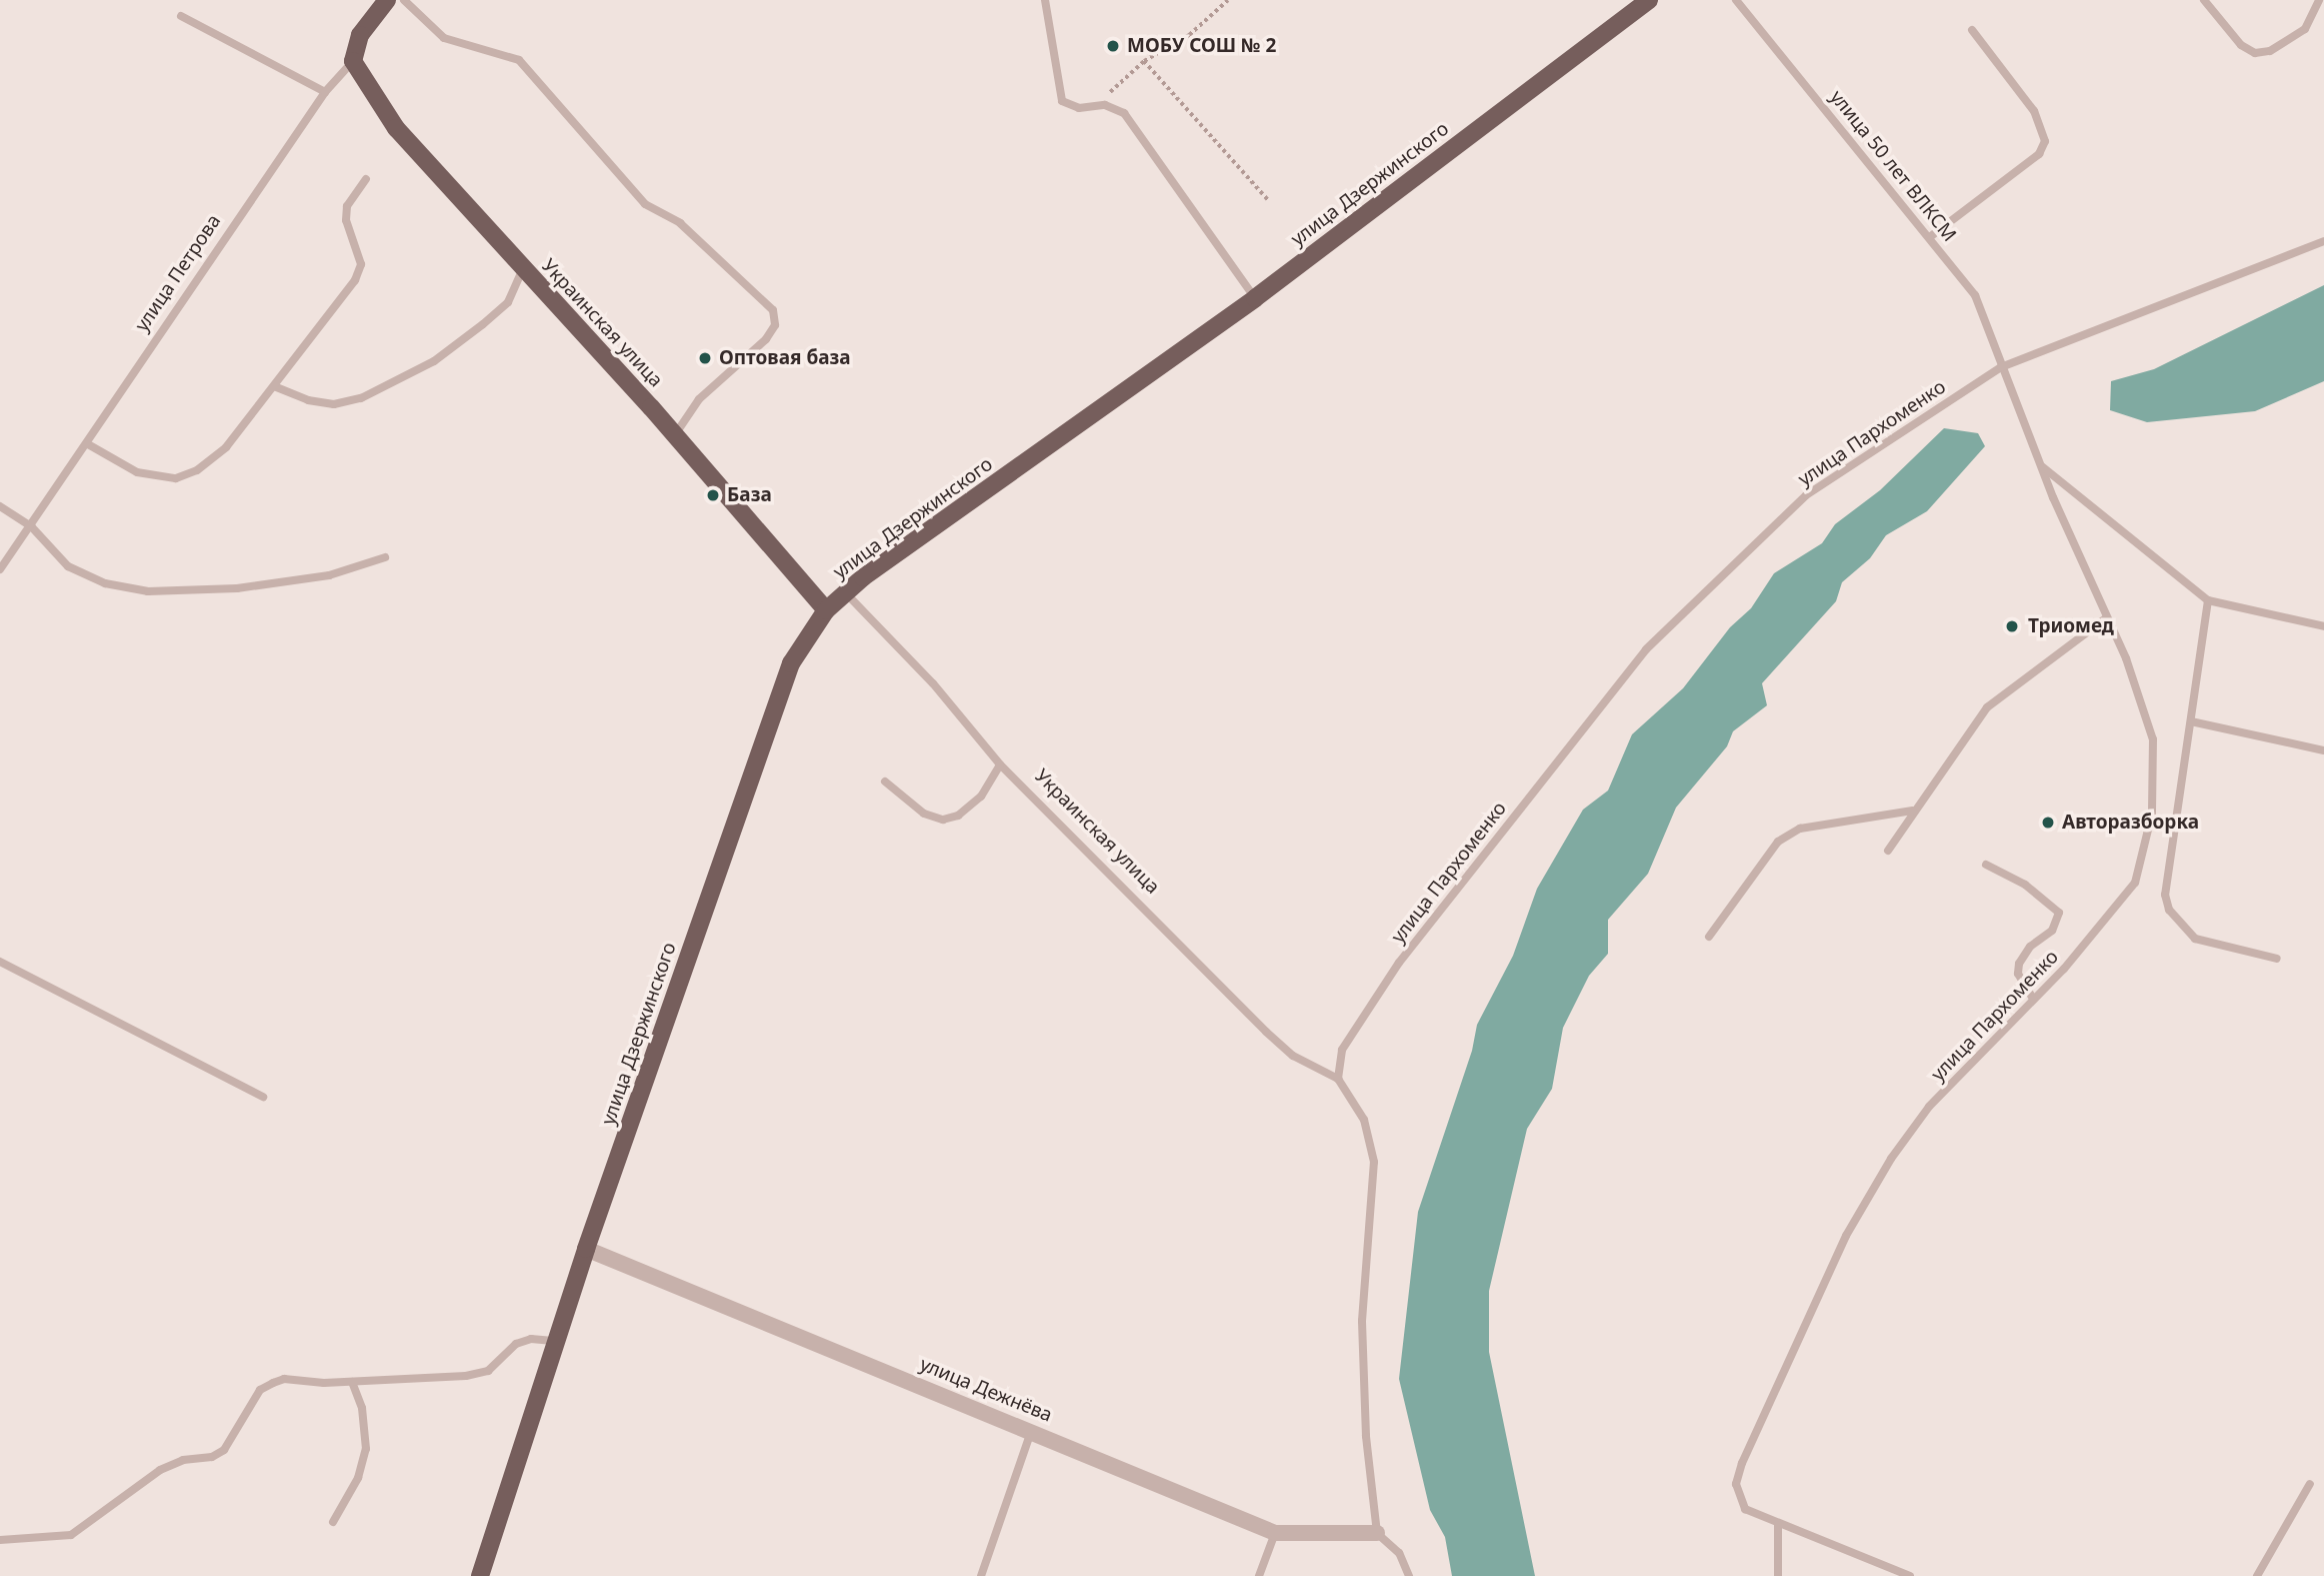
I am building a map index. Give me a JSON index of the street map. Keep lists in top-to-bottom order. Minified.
{"streets":{"main road":["улица Дзержинского","улица Петрова","Украинская улица"],"street":["улица Дежнёва"],"lane":["улица 50 лет ВЛКСМ","улица Пархоменко"]},"crossings":[["улица 50 лет ВЛКСМ","улица Пархоменко"],["улица Дзержинского","Украинская улица"],["улица Дзержинского","улица Дежнёва"],["улица Петрова","Украинская улица"],["Украинская улица","улица Пархоменко"]],"places":["МОБУ СОШ № 2","Оптовая база","База","Триомед","Авторазборка"]}
